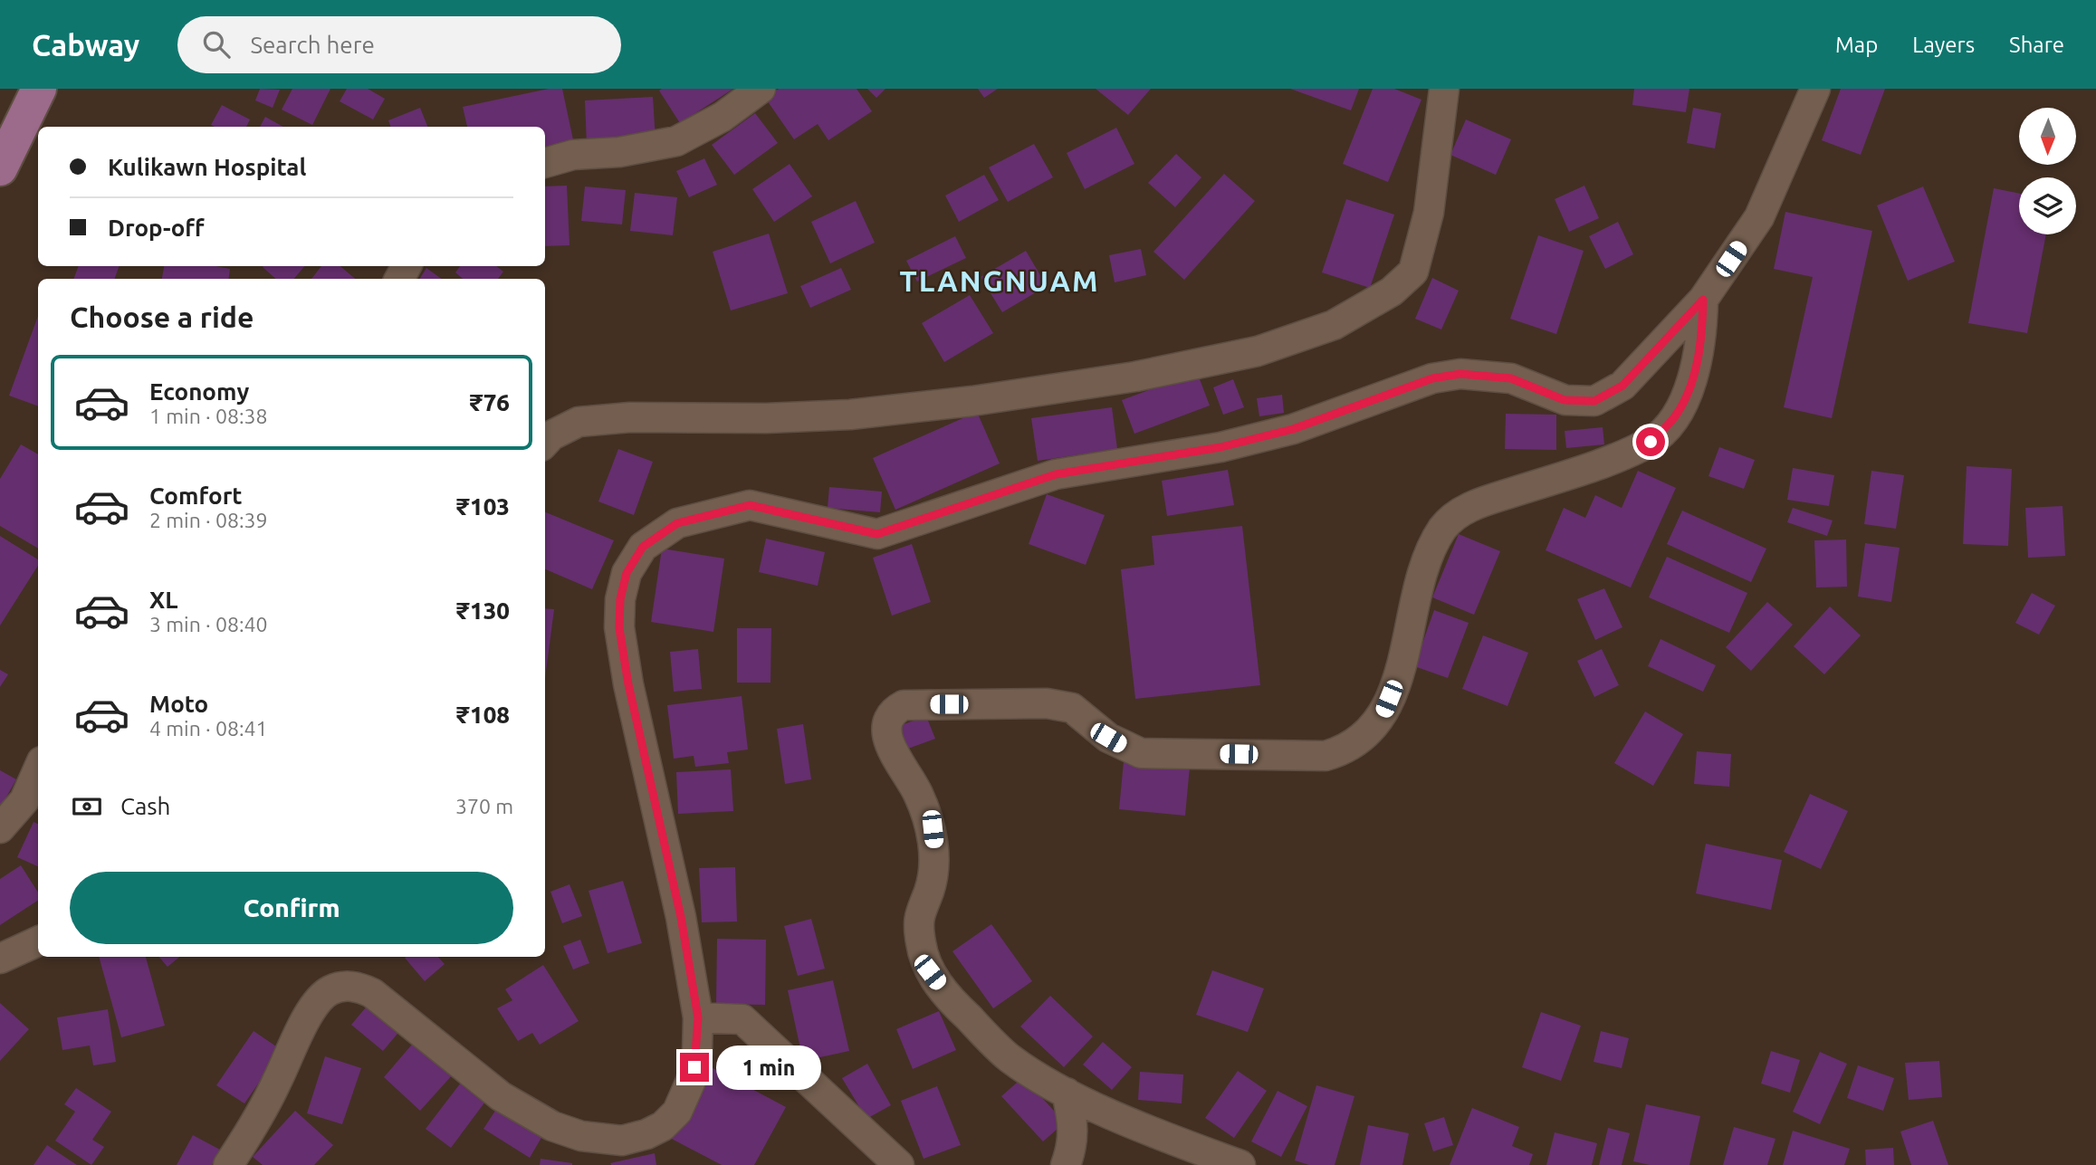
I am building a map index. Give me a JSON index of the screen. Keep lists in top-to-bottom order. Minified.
{"districts":["TLANGNUAM"],"north":"bottom","page":{"header":"Cabway","search":"Search here","nav":["Map","Layers","Share"],"banner":["Kulikawn Hospital","Drop-off"],"heading":"Choose a ride","list":[{"name":"Economy","note":"1 min · 08:38","value":"₹76"},{"name":"Comfort","note":"2 min · 08:39","value":"₹103"},{"name":"XL","note":"3 min · 08:40","value":"₹130"},{"name":"Moto","note":"4 min · 08:41","value":"₹108"}],"pay":["Cash","370 m"],"buttons":"Confirm","bubble":"1 min"}}
